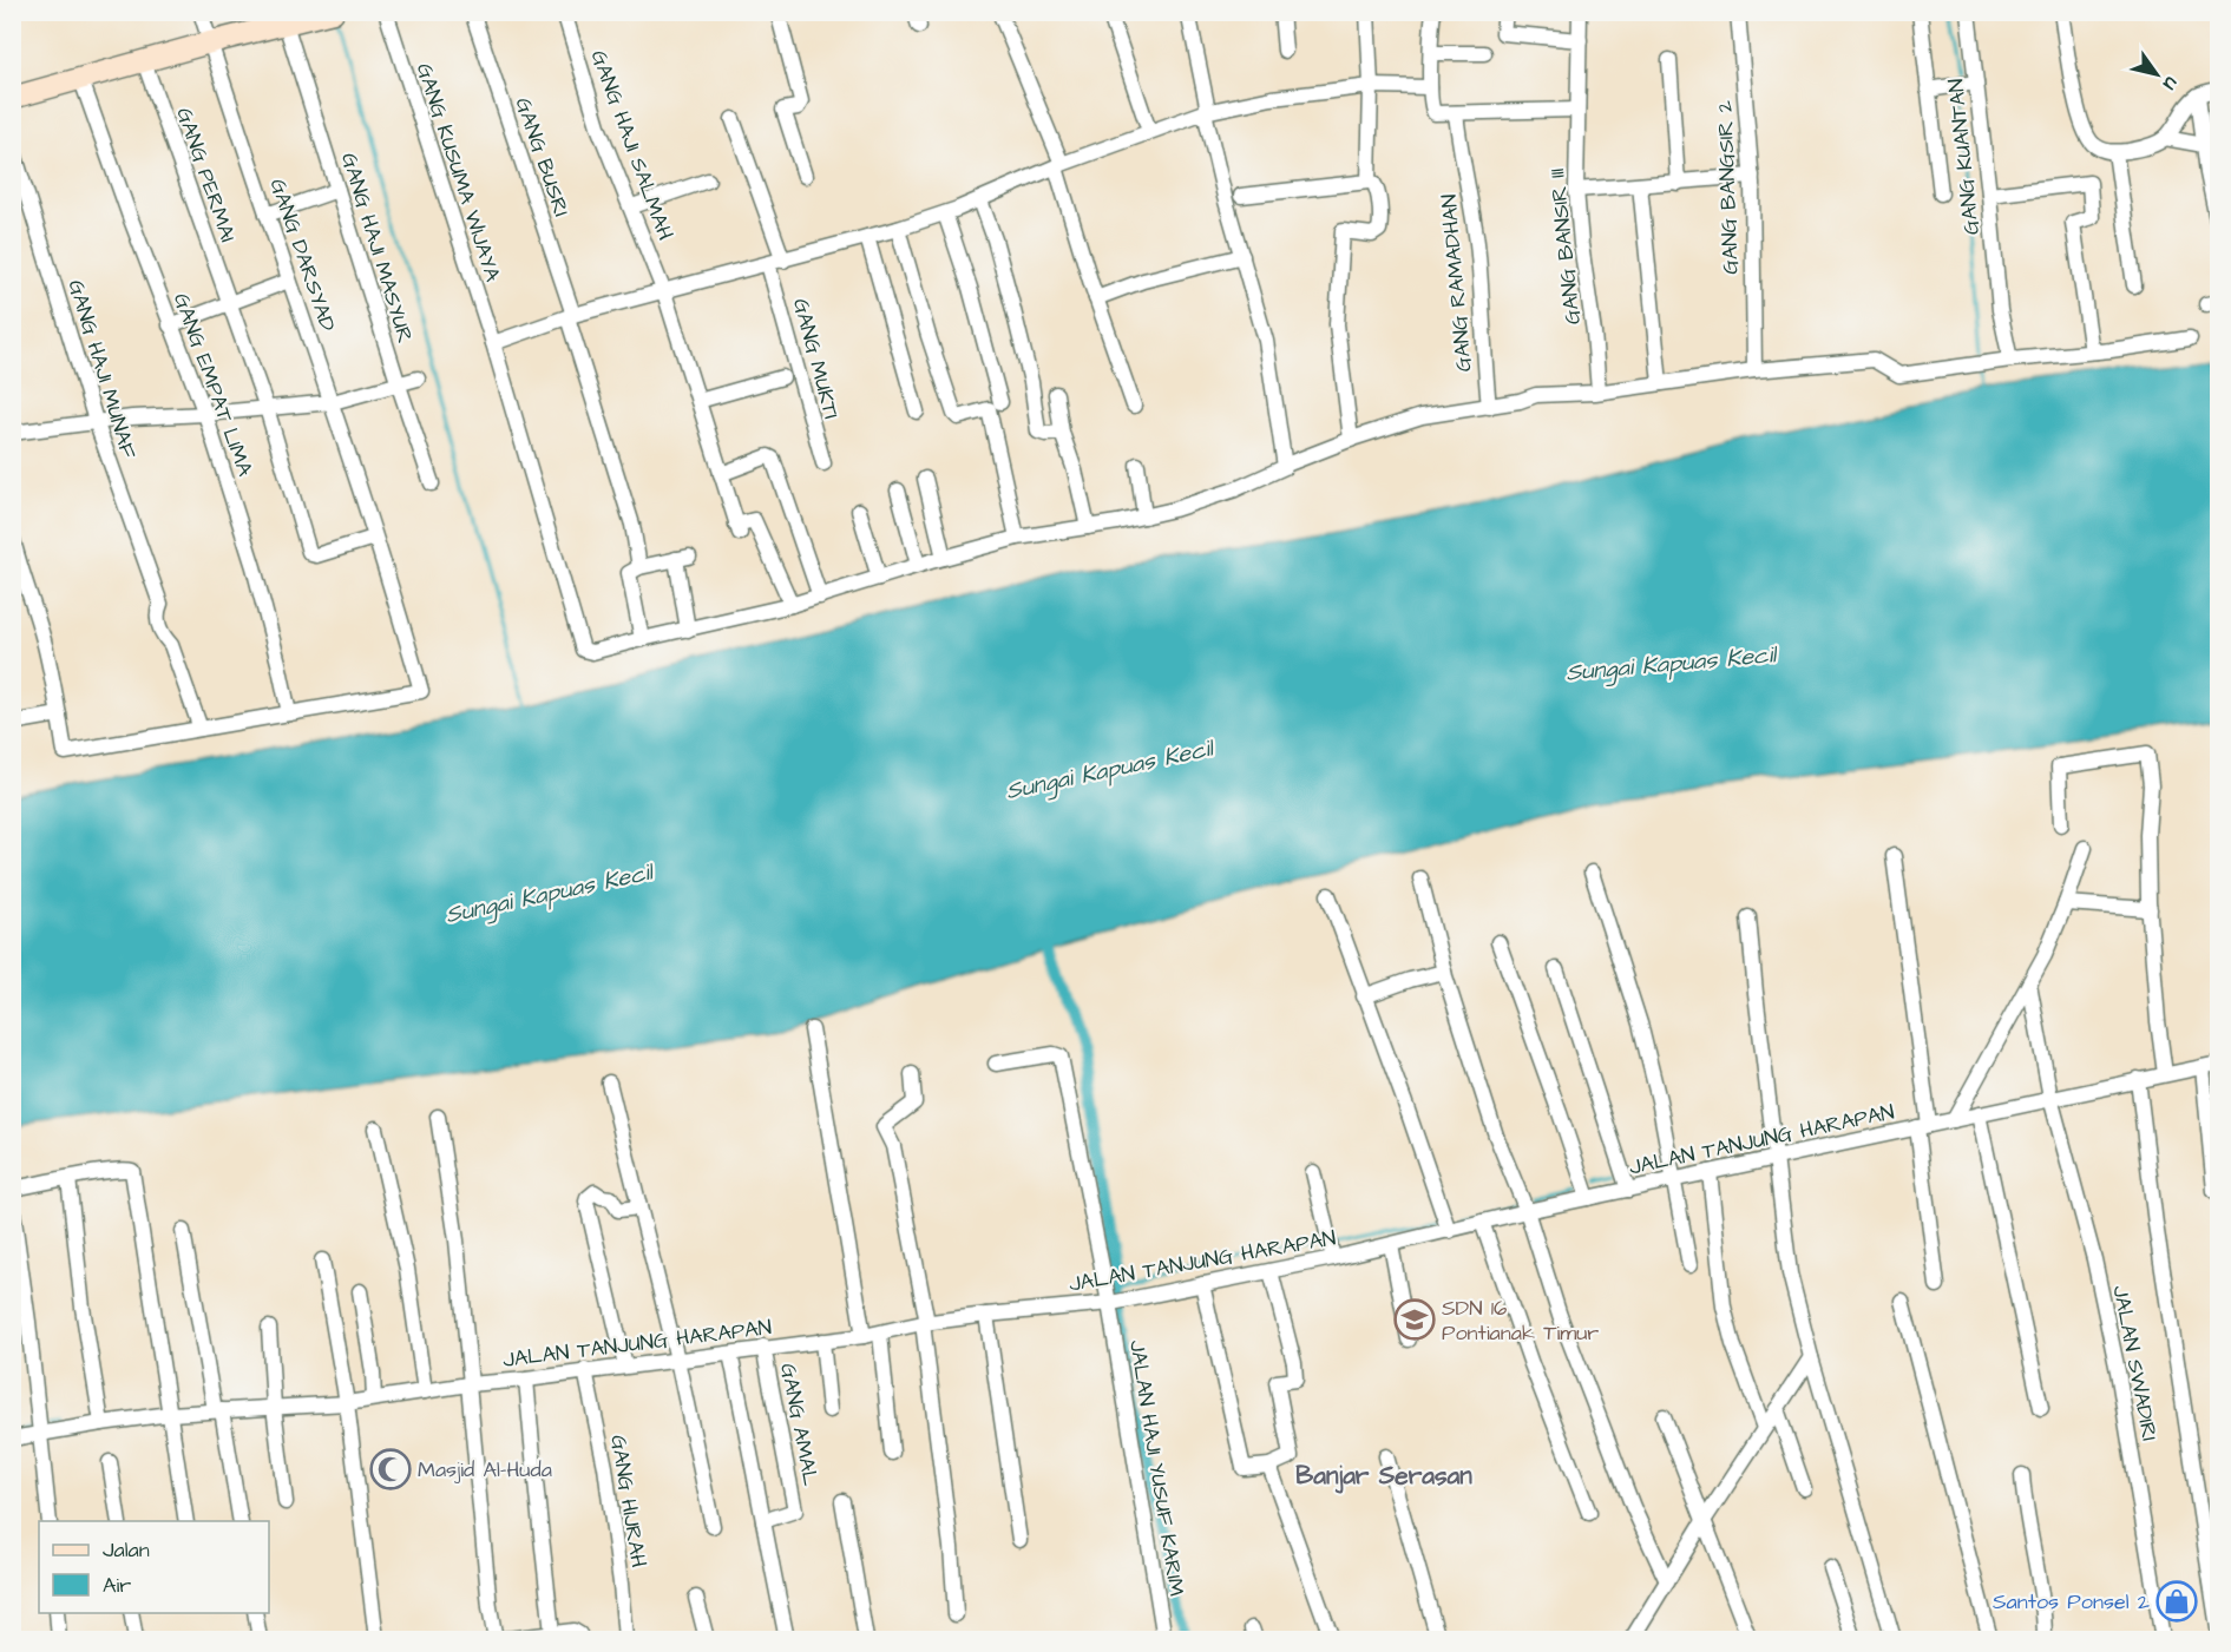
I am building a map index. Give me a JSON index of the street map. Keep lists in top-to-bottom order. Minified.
{"streets":{"street":["GANG HAJI SALMAH","GANG BUSRI","GANG KUANTAN","GANG KUSUMA WIJAYA","GANG PERMAI","GANG BANGSIR 2","GANG BANSIR III","GANG HAJI MASYUR","GANG DARSYAD","GANG RAMADHAN","GANG MUKTI","GANG HAJI MUNAF","GANG EMPAT LIMA","JALAN TANJUNG HARAPAN","JALAN SWADIRI","GANG AMAL","JALAN HAJI YUSUF KARIM","GANG HIJRAH"]},"crossings":[["GANG PERMAI","GANG DARSYAD"],["GANG DARSYAD","GANG EMPAT LIMA"],["JALAN TANJUNG HARAPAN","JALAN SWADIRI"],["JALAN TANJUNG HARAPAN","GANG AMAL"],["JALAN TANJUNG HARAPAN","JALAN HAJI YUSUF KARIM"],["JALAN TANJUNG HARAPAN","GANG HIJRAH"]],"districts":["Banjar Serasan"],"water":["Sungai Kapuas Kecil"],"places":{"school or university":["SDN 16 Pontianak Timur"],"mosque":["Masjid Al-Huda"],"shop":["Santos Ponsel 2"]},"legend":["Jalan","Air"],"north":"bottom right"}
